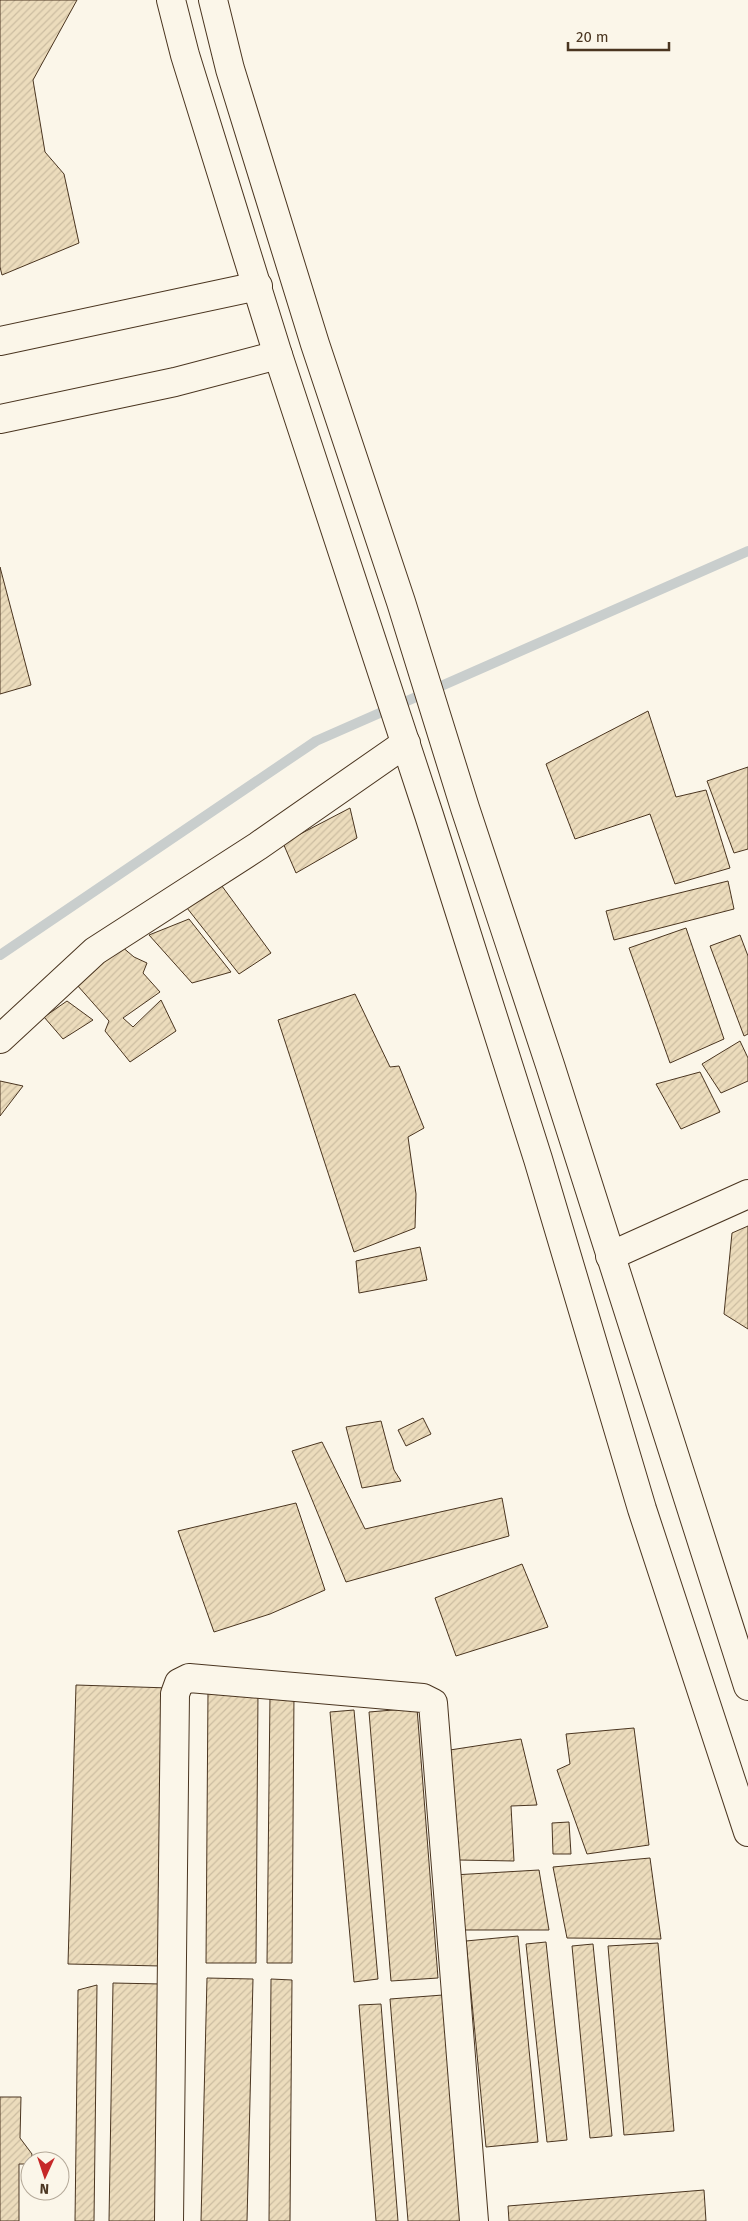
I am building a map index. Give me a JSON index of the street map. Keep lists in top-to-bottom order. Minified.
{"scale_bar":"20 m","north":"bottom"}
